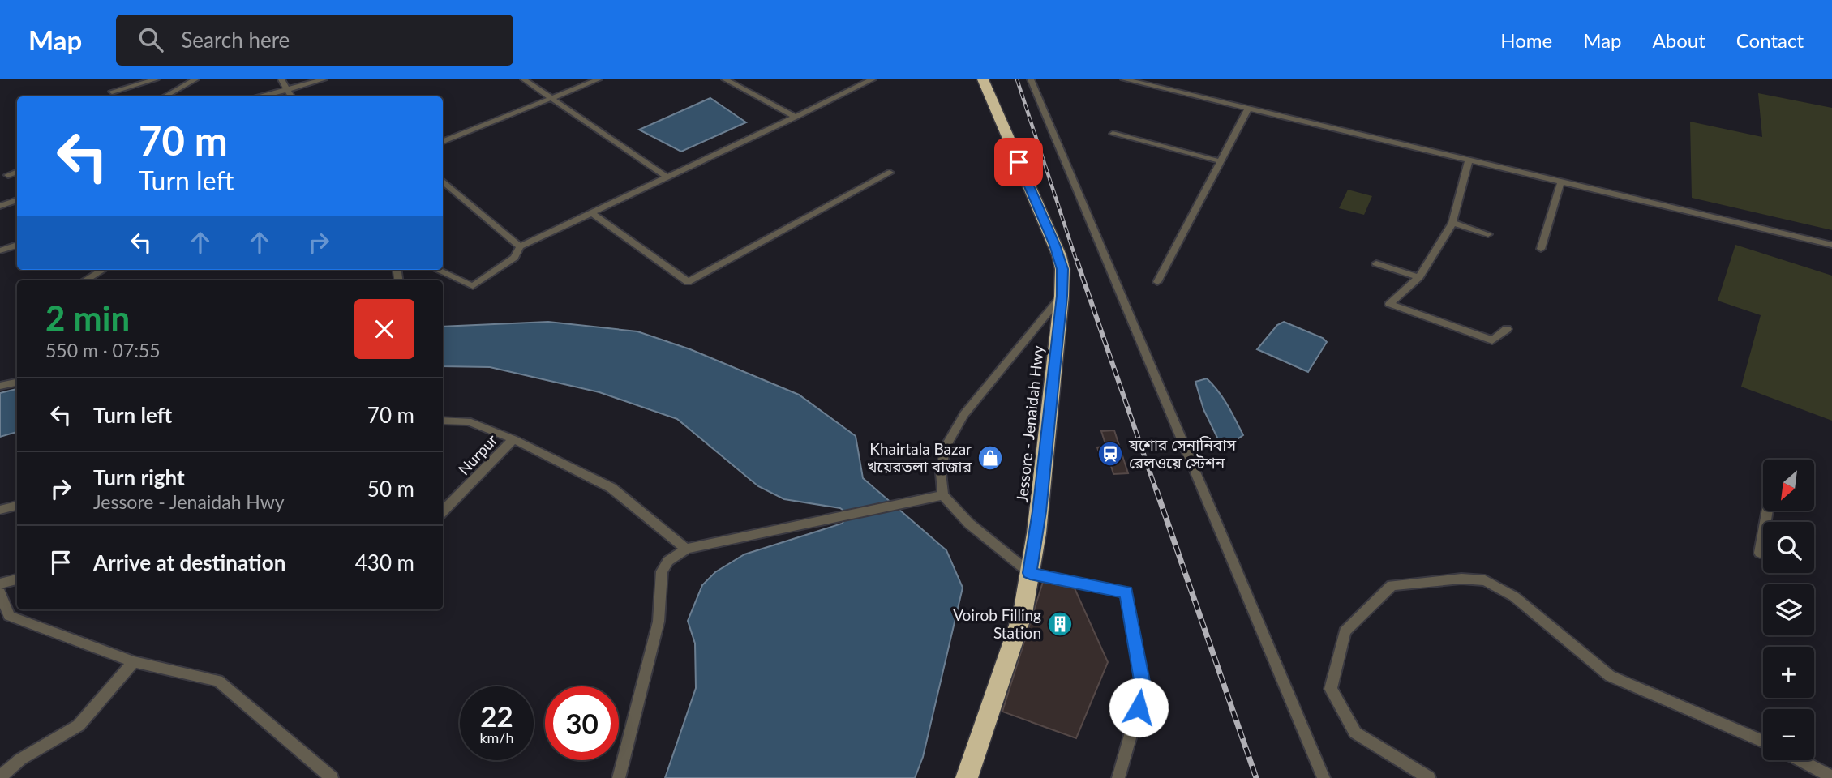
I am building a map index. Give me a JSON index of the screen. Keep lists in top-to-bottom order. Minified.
{"streets":{"highway":["Jessore - Jenaidah Hwy"],"street":["Nurpur"]},"places":{"station":["যশোর সেনানিবাস রেলওয়ে স্টেশন"],"shop":["Khairtala Bazar খয়েরতলা বাজার"],"building":["Voirob Filling Station"]},"north":"bottom left","page":{"header":"Map","search":"Search here","nav":["Home","Map","About","Contact"],"turn":["70 m","Turn left"],"heading":["2 min","550 m · 07:55"],"list":[{"name":"Turn left","value":"70 m"},{"name":"Turn right","note":"Jessore - Jenaidah Hwy","value":"50 m"},{"name":"Arrive at destination","value":"430 m"}],"map_buttons":["+","−"],"speed":"22 km/h","limit":"30"}}
